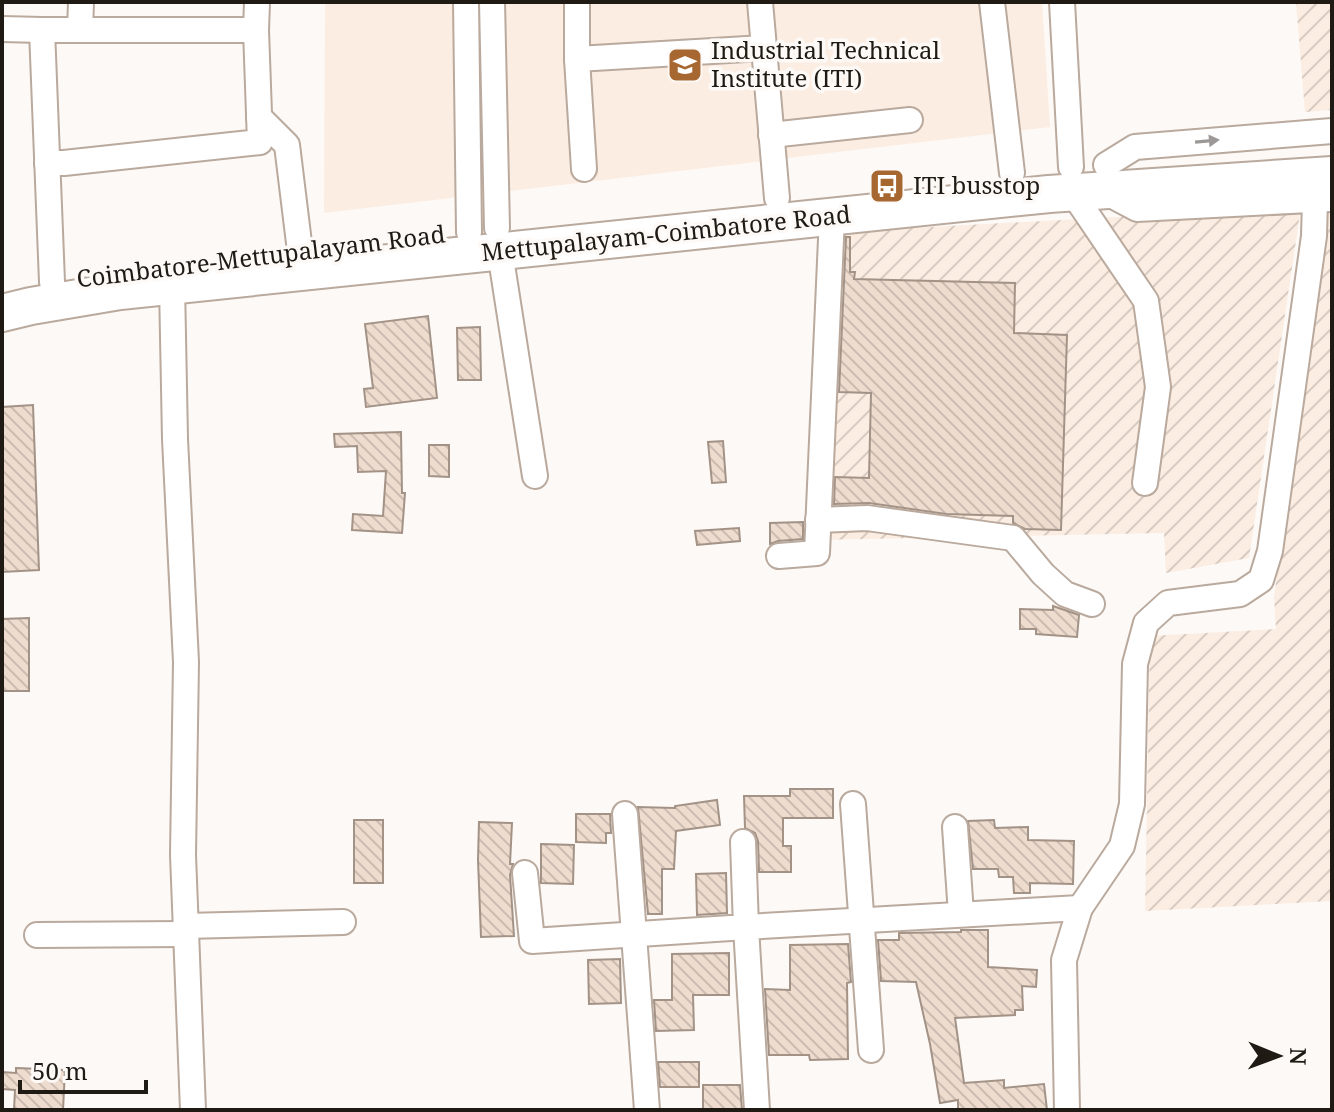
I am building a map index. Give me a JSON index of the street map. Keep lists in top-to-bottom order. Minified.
{"streets":{"highway":["Mettupalayam-Coimbatore Road","Coimbatore-Mettupalayam Road"]},"crossings":[["Mettupalayam-Coimbatore Road","Coimbatore-Mettupalayam Road"]],"places":{"school or university":["Industrial Technical Institute (ITI)"],"bus stop":["ITI busstop"]},"scale_bar":"50 m","north":"right"}
